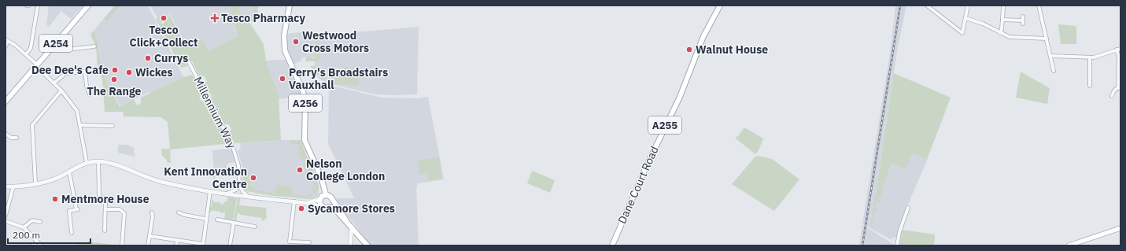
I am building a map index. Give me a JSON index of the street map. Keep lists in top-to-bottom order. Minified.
{"streets":{"main road":["A254","A256","A255","Dane Court Road"],"street":["Millennium Way"]},"places":{"other":["Tesco Click+Collect","Westwood Cross Motors","Walnut House","Currys","Dee Dee's Cafe","Wickes","Perry's Broadstairs Vauxhall","The Range","Nelson College London","Kent Innovation Centre","Mentmore House","Sycamore Stores"],"health":["Tesco Pharmacy"]},"scale_bar":"200 m"}
